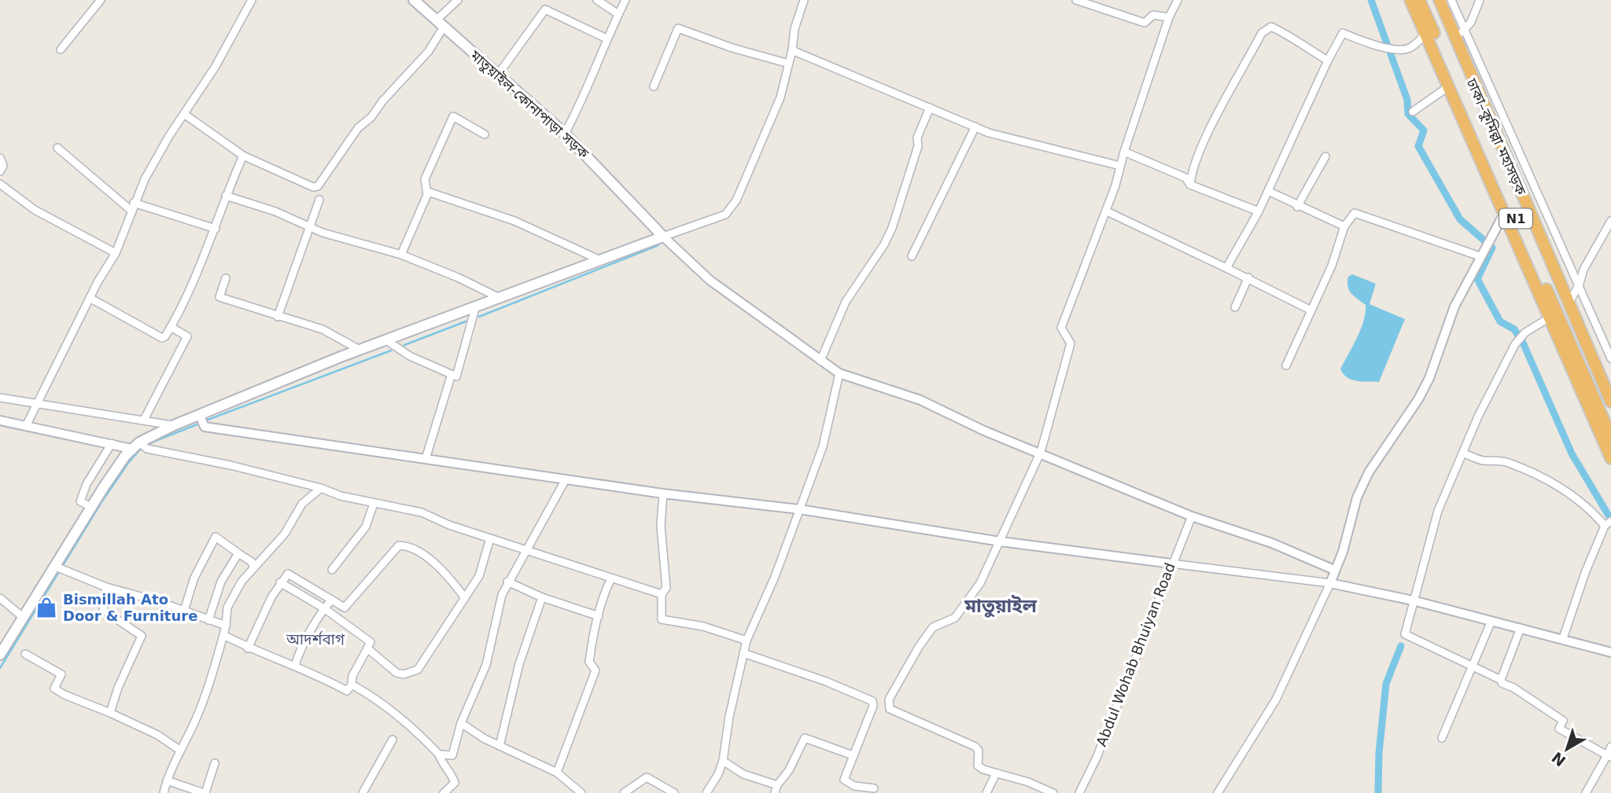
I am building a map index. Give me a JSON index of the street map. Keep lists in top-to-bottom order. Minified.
{"streets":{"highway":["ঢাকা–কুমিল্লা মহাসড়ক","N1"],"main road":["মাতুয়াইল-কোনাপাড়া সড়ক"],"street":["Abdul Wohab Bhuiyan Road"]},"districts":["মাতুয়াইল","আদর্শবাগ"],"places":{"shop":["Bismillah Ato Door & Furniture"]},"north":"bottom left"}
